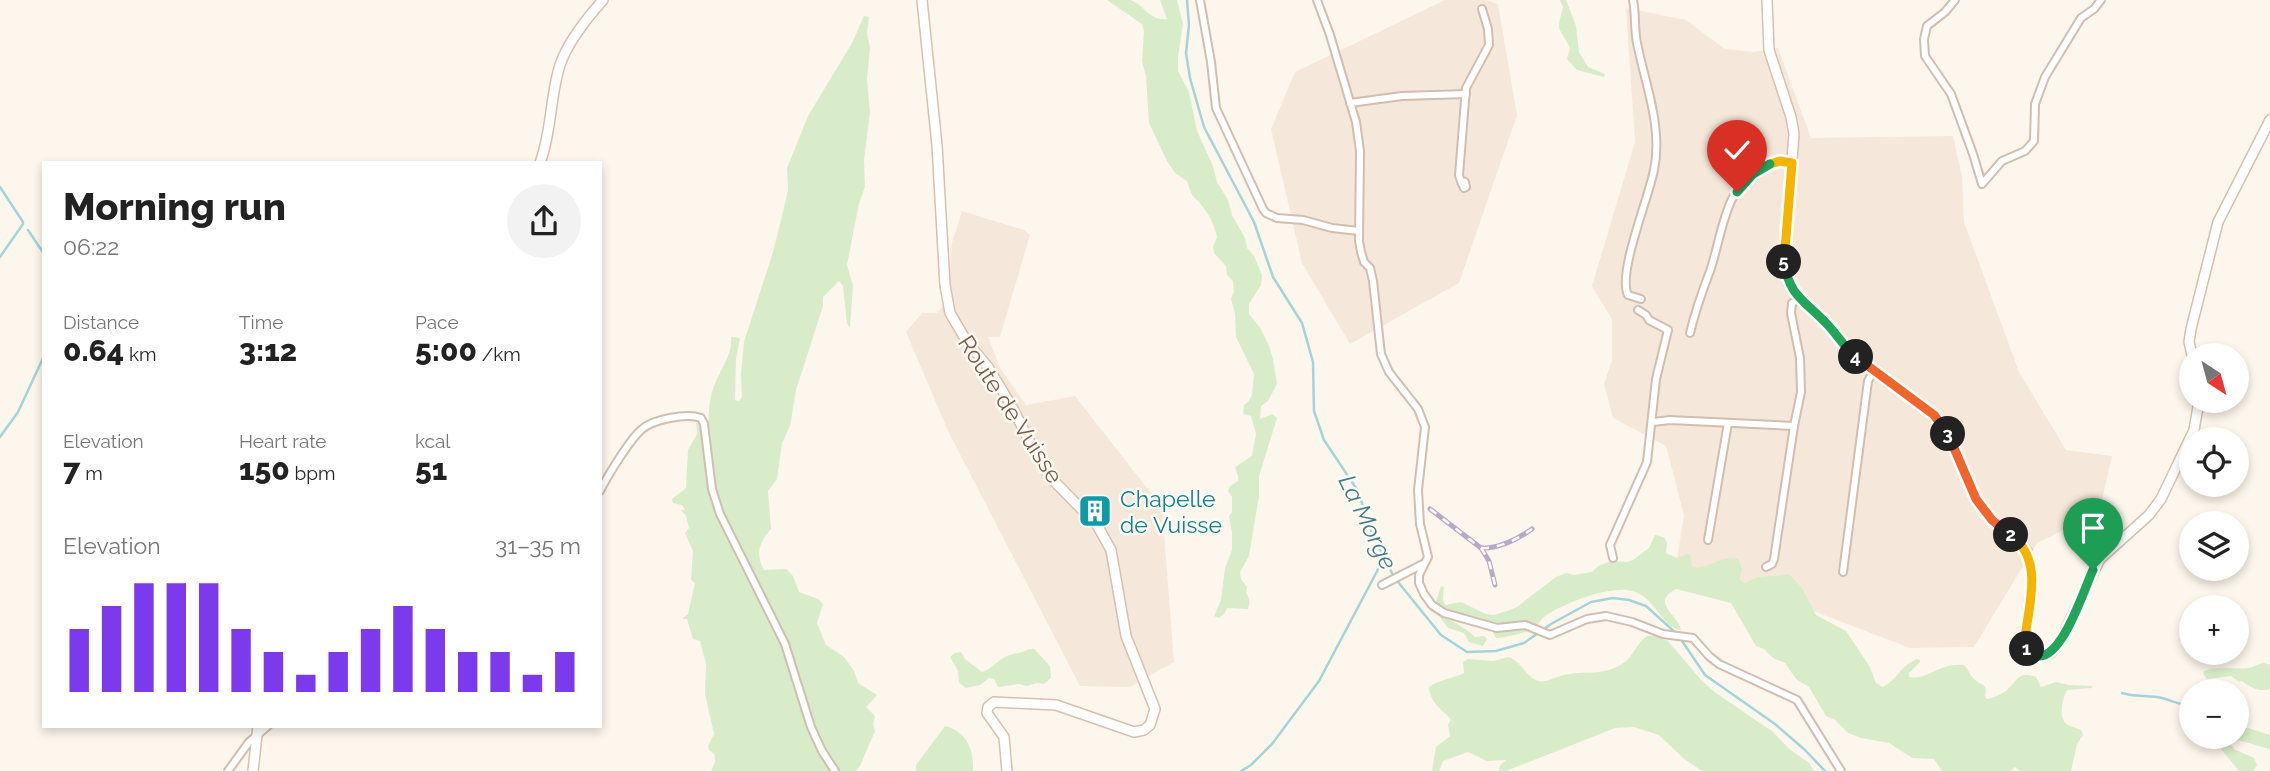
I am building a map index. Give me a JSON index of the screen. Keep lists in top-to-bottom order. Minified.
{"streets":{"street":["Route de Vuisse"]},"water":["La Morge"],"places":{"building":["Chapelle de Vuisse"]},"north":"bottom right","page":{"heading":["Morning run","06:22"],"pins":["5","4","3","2","1"],"stats":[["Distance","0.64 km"],["Time","3:12"],["Pace","5:00 /km"],["Elevation","7 m"],["Heart rate","150 bpm"],["kcal","51"]],"map_buttons":["+","−"],"chart":["Elevation","31–35 m"]}}
